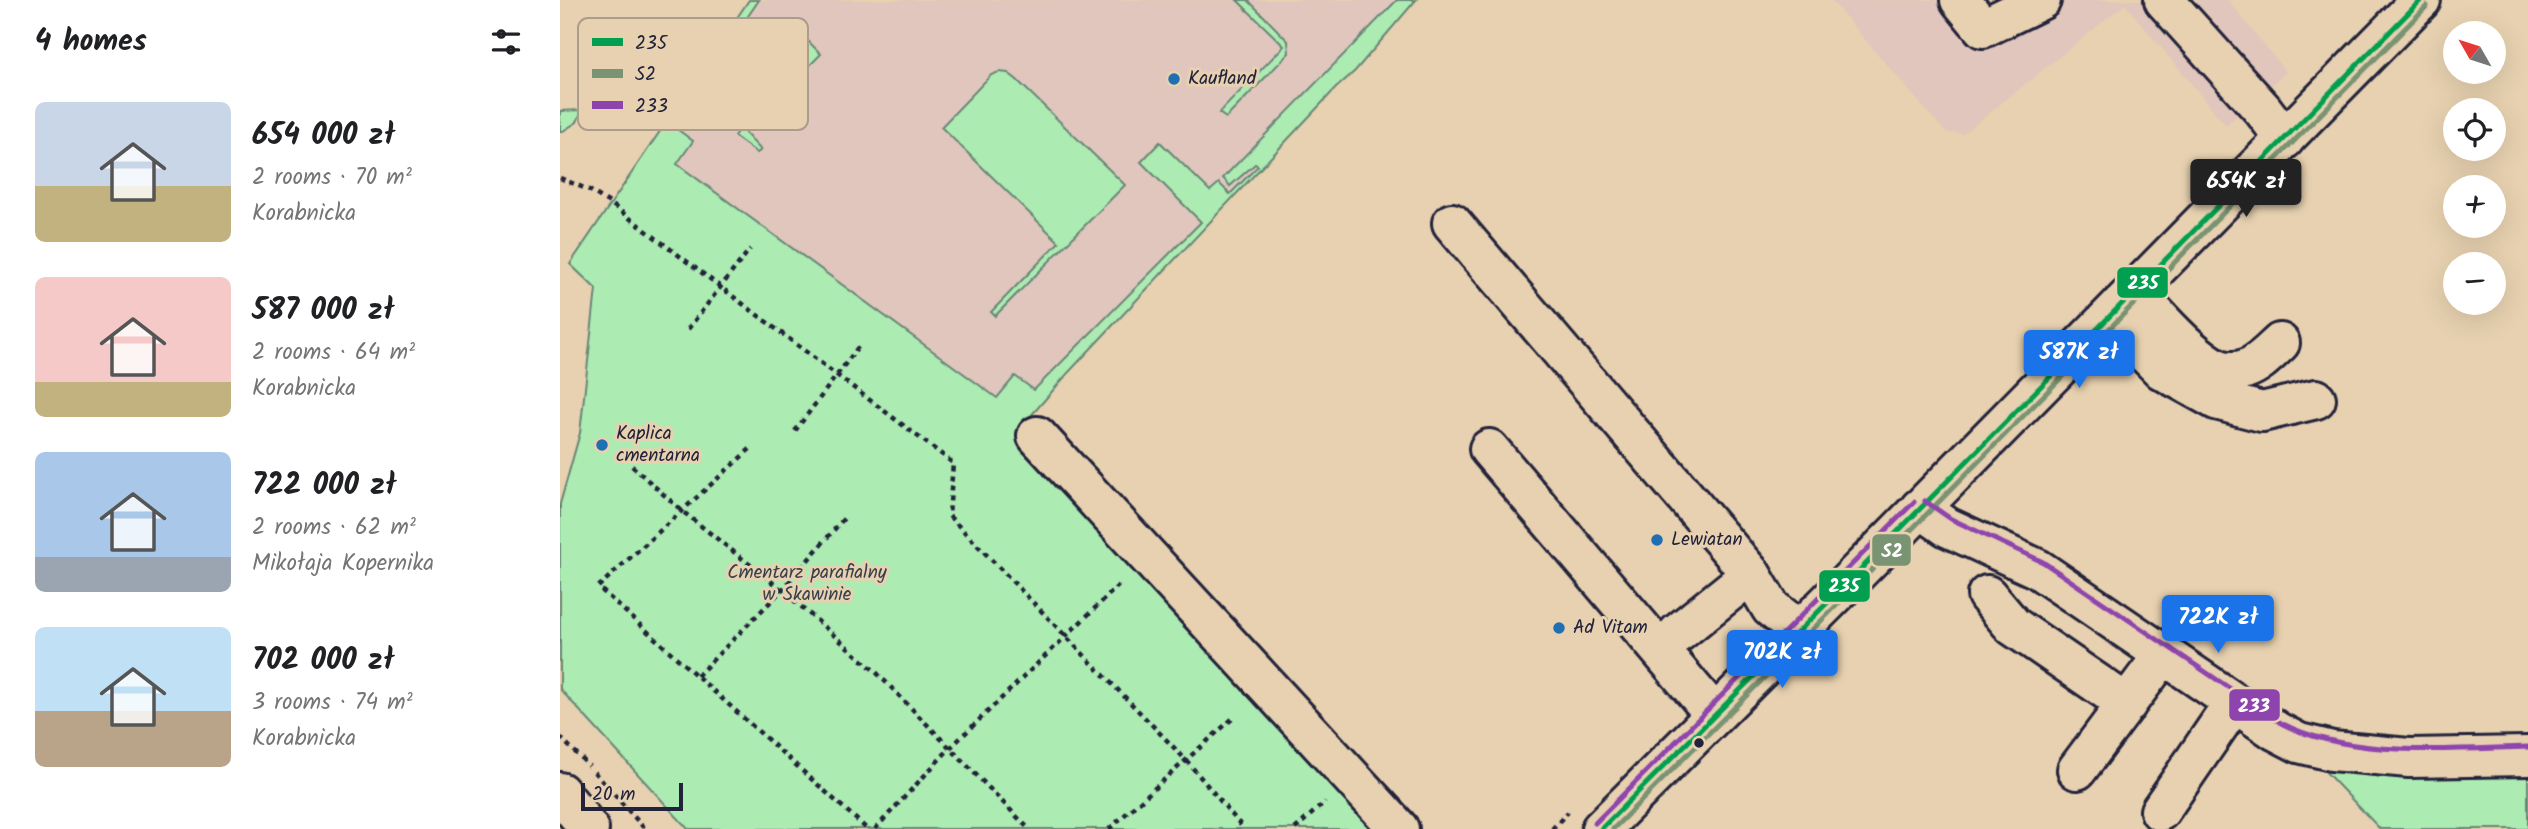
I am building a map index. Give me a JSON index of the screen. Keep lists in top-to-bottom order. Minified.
{"parks":["Cmentarz parafialny w Skawinie"],"places":["Kaufland","Kaplica cmentarna","Lewiatan","Ad Vitam"],"lines":["transit line 235","transit line S2","transit line 233"],"legend":["235","S2","233"],"scale_bar":"20 m","north":"top left","page":{"heading":"4 homes","map_buttons":["+","−"],"list":[{"name":"654 000 zł","note":"2 rooms · 70 m² · Korabnicka"},{"name":"587 000 zł","note":"2 rooms · 64 m² · Korabnicka"},{"name":"722 000 zł","note":"2 rooms · 62 m² · Mikołaja Kopernika"},{"name":"702 000 zł","note":"3 rooms · 74 m² · Korabnicka"}],"price":["654K zł","587K zł","722K zł","702K zł"],"scale":"20 m"}}
